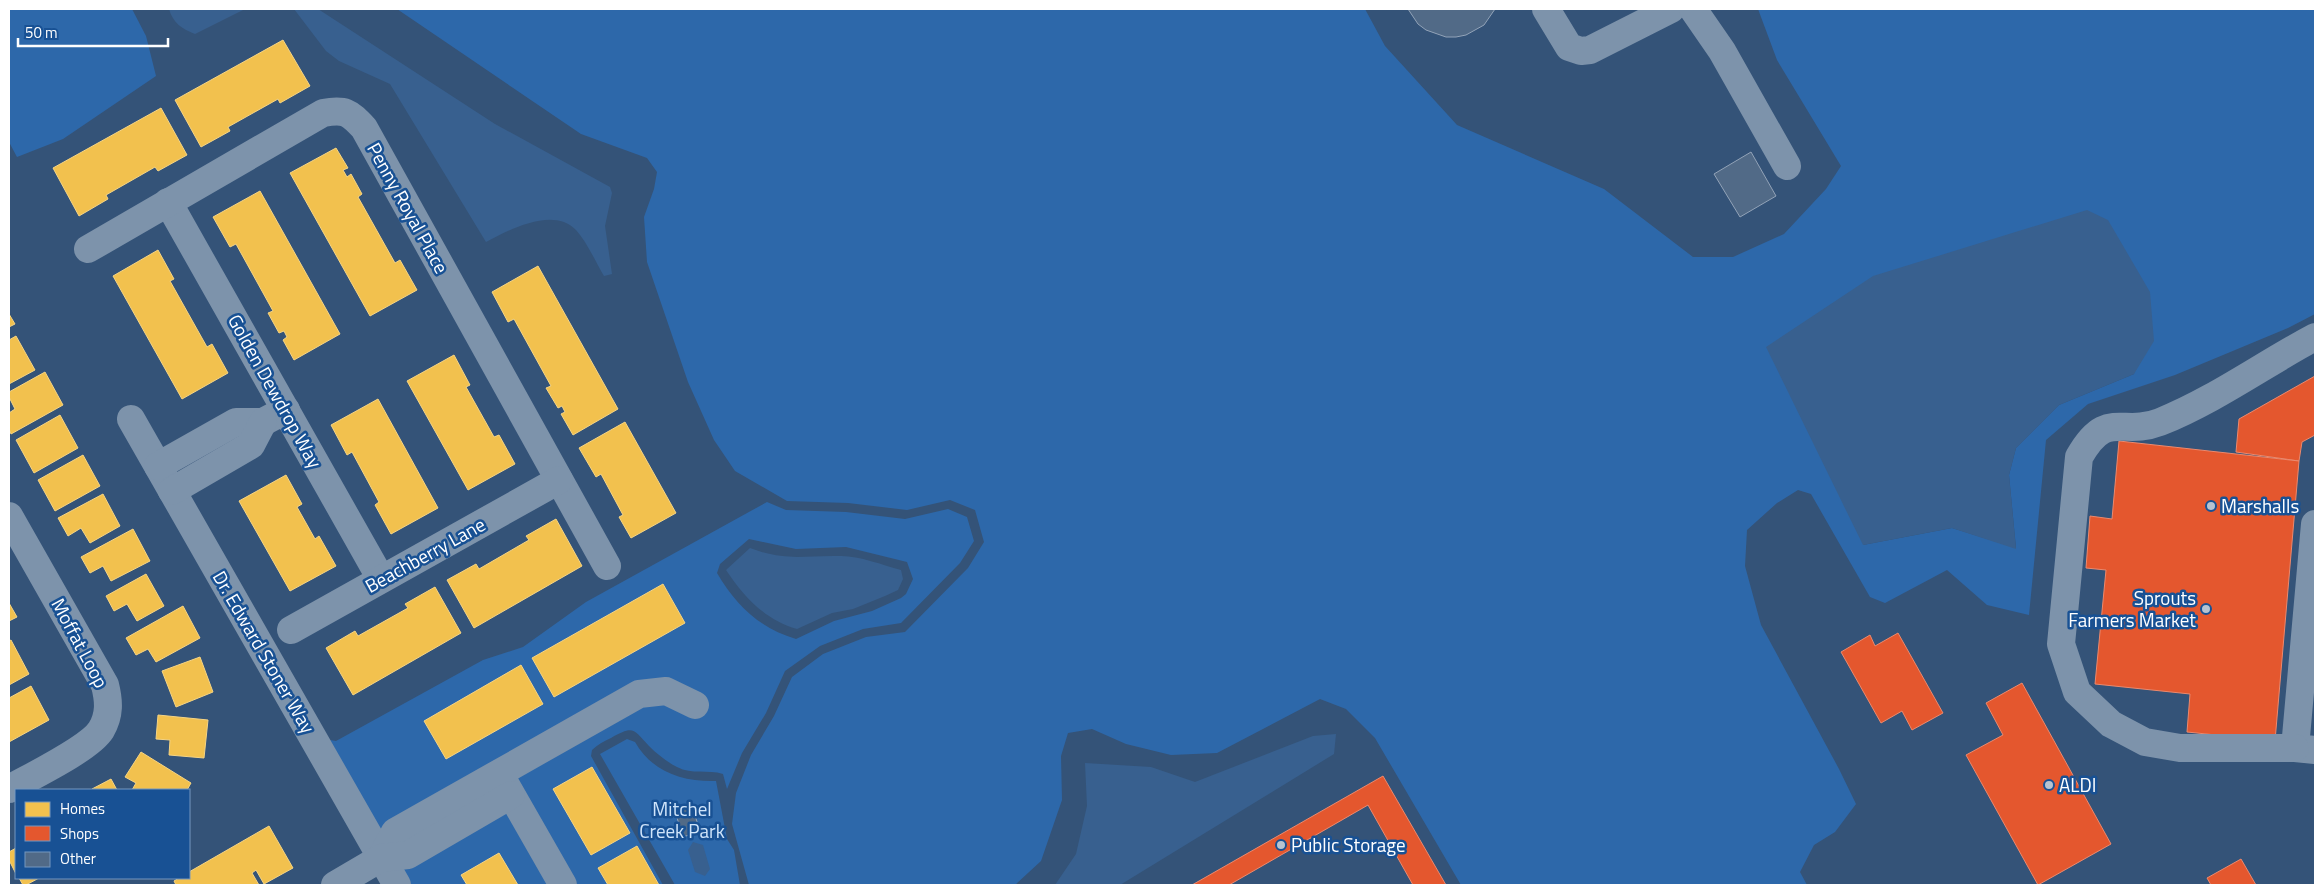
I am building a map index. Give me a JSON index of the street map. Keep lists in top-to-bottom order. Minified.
{"streets":{"street":["Penny Royal Place","Golden Dewdrop Way","Beachberry Lane","Moffat Loop","Dr. Edward Stoner Way"]},"crossings":[["Penny Royal Place","Golden Dewdrop Way"],["Penny Royal Place","Beachberry Lane"],["Golden Dewdrop Way","Beachberry Lane"]],"parks":["Mitchel Creek Park"],"places":["Marshalls","Sprouts Farmers Market","ALDI","Public Storage"],"legend":["Homes","Shops","Other"],"scale_bar":"50 m"}
